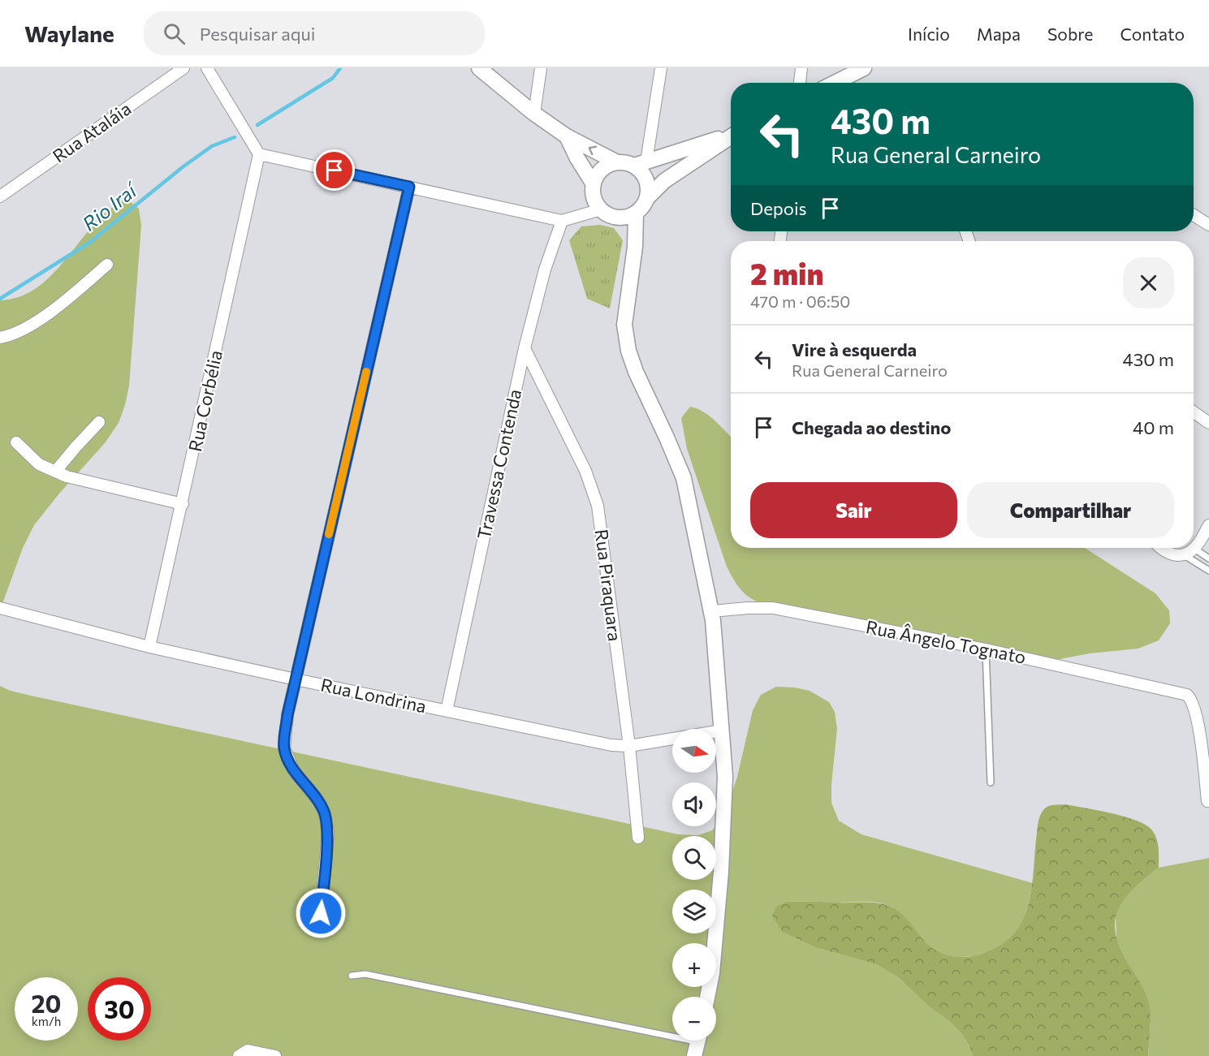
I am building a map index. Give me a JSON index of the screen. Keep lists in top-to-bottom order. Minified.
{"streets":{"street":["Rua Ataláia","Rua Corbélia","Travessa Contenda","Rua Piraquara","Rua Ângelo Tognato","Rua Londrina"]},"crossings":[["Rua Corbélia","Rua Londrina"],["Travessa Contenda","Rua Piraquara"],["Travessa Contenda","Rua Londrina"],["Rua Piraquara","Rua Londrina"]],"water":["Rio Iraí"],"north":"right","page":{"header":"Waylane","search":"Pesquisar aqui","nav":["Início","Mapa","Sobre","Contato"],"turn":["430 m","Rua General Carneiro"],"then":"Depois","heading":["2 min","470 m · 06:50"],"list":[{"name":"Vire à esquerda","note":"Rua General Carneiro","value":"430 m"},{"name":"Chegada ao destino","value":"40 m"}],"buttons":["Sair","Compartilhar"],"map_buttons":["+","−"],"speed":"20 km/h","limit":"30"}}
